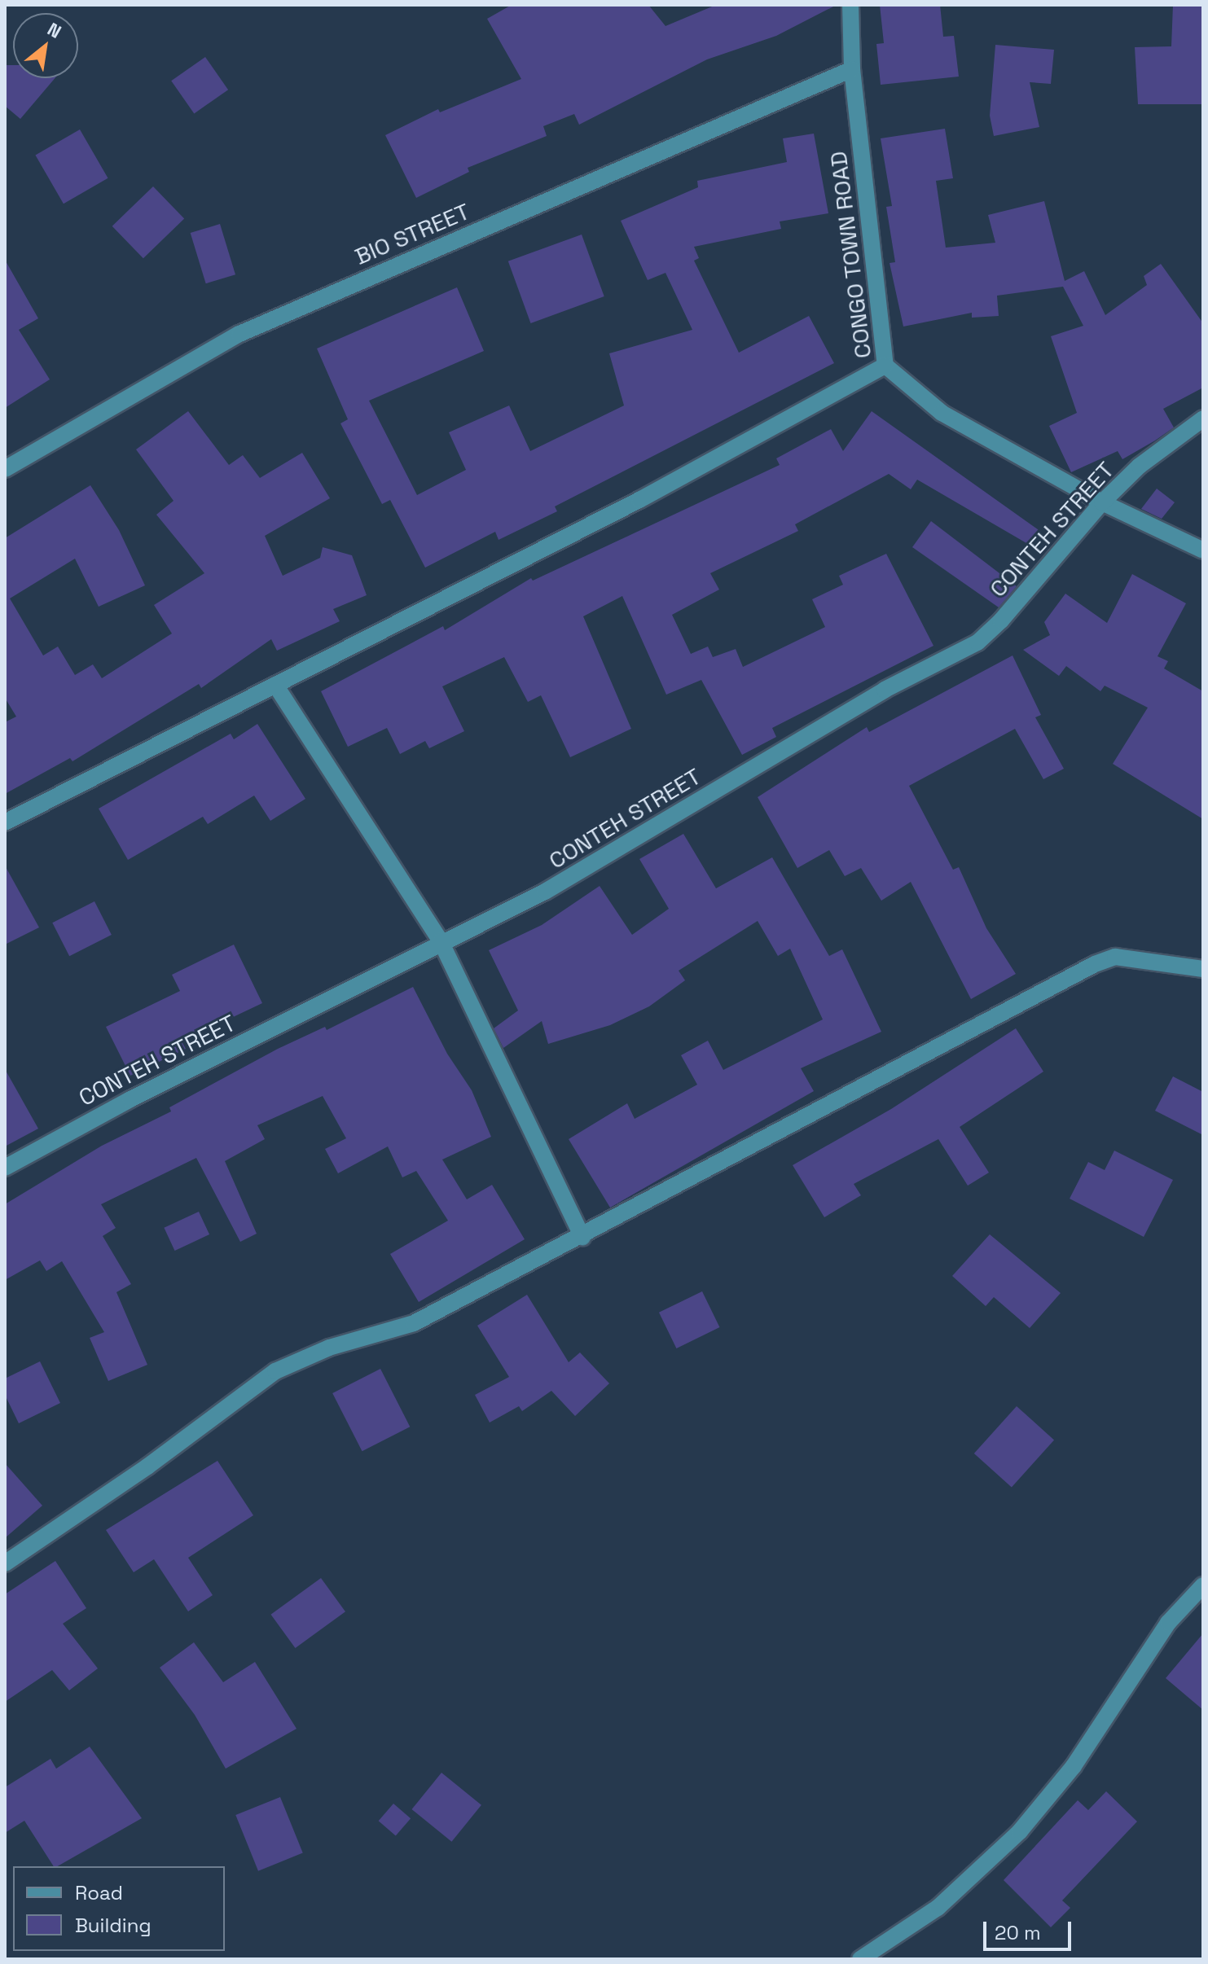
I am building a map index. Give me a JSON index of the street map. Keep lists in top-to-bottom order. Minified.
{"streets":{"street":["BIO STREET","CONGO TOWN ROAD","CONTEH STREET"]},"crossings":[["BIO STREET","CONGO TOWN ROAD"],["CONGO TOWN ROAD","CONTEH STREET"]],"legend":["Road","Building"],"scale_bar":"20 m","north":"top right"}
